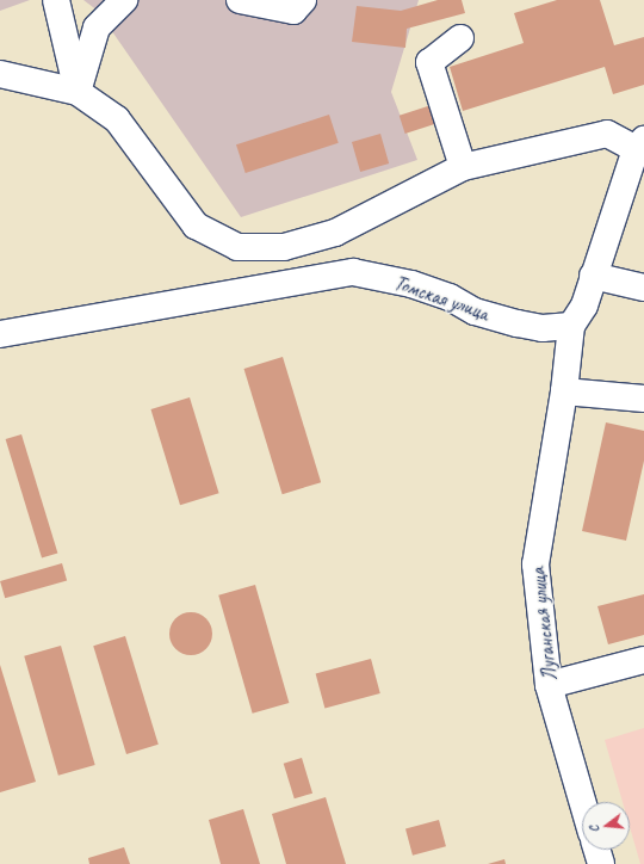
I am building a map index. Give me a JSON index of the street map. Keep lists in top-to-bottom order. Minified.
{"streets":{"street":["Томская улица","Луганская улица"]},"crossings":[["Томская улица","Луганская улица"]],"north":"left"}
